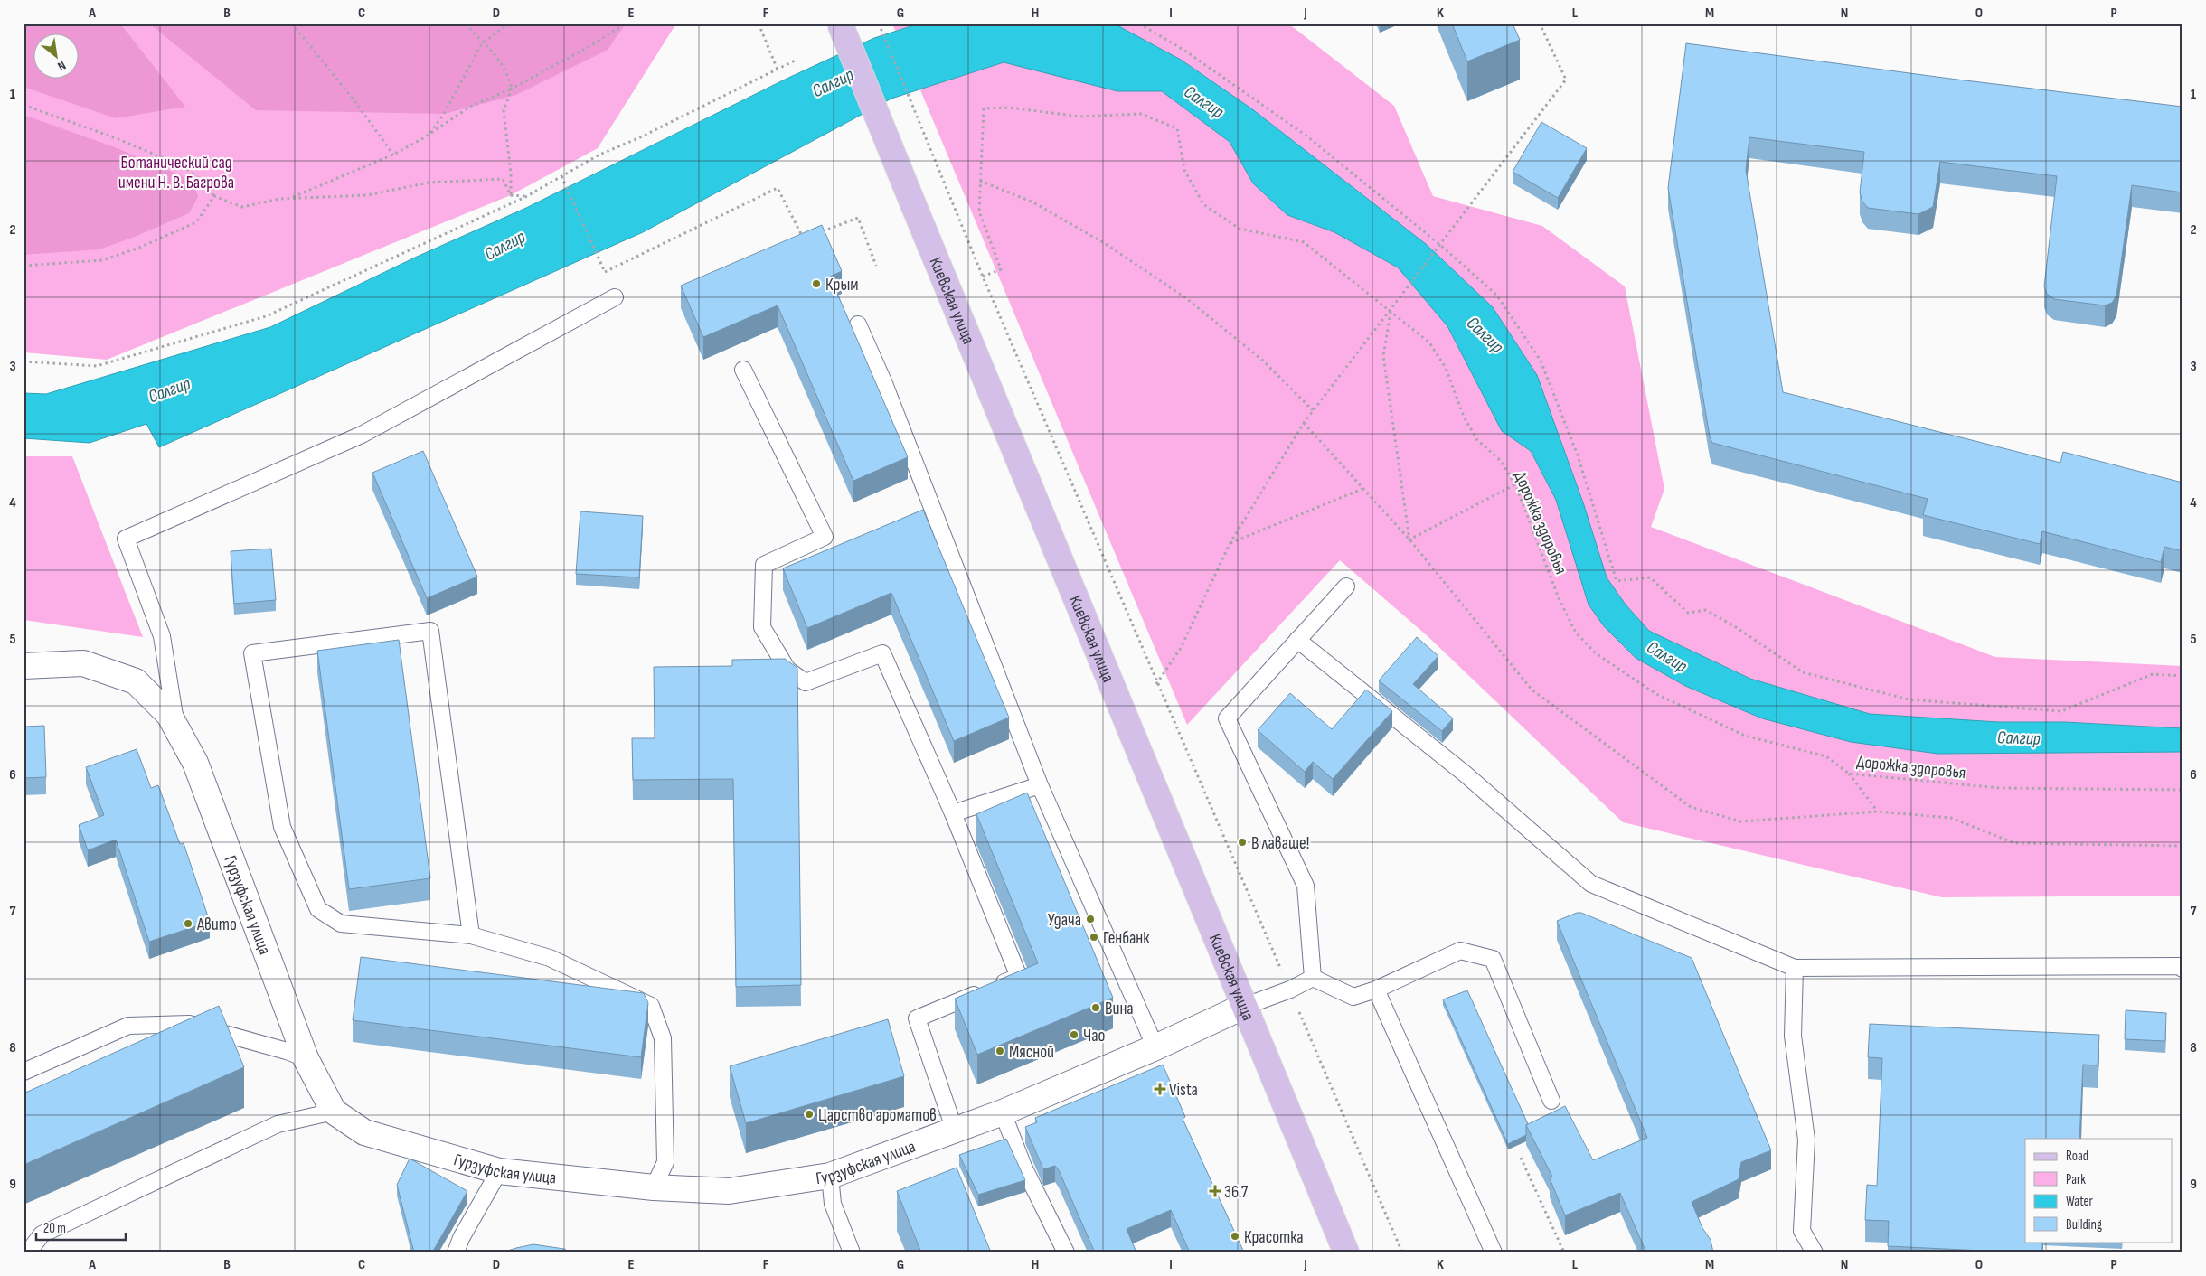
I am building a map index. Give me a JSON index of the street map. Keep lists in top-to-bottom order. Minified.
{"streets":{"main road":["Киевская улица","Гурзуфская улица"],"path":["Дорожка здоровья"]},"crossings":[["Киевская улица","Гурзуфская улица"]],"water":["Салгир"],"parks":["Ботанический сад имени Н. В. Багрова"],"places":{"other":["Крым","В лаваше!","Удача","Авито","Генбанк","Вина","Чао","Мясной","Царство ароматов","Красотка"],"health":["Vista","36.7"]},"legend":["Road","Park","Water","Building"],"scale_bar":"20 m","north":"bottom right","grid":{"columns":["A","B","C","D","E","F","G","H","I","J","K","L","M","N","O","P"],"rows":["1","2","3","4","5","6","7","8","9"]}}
